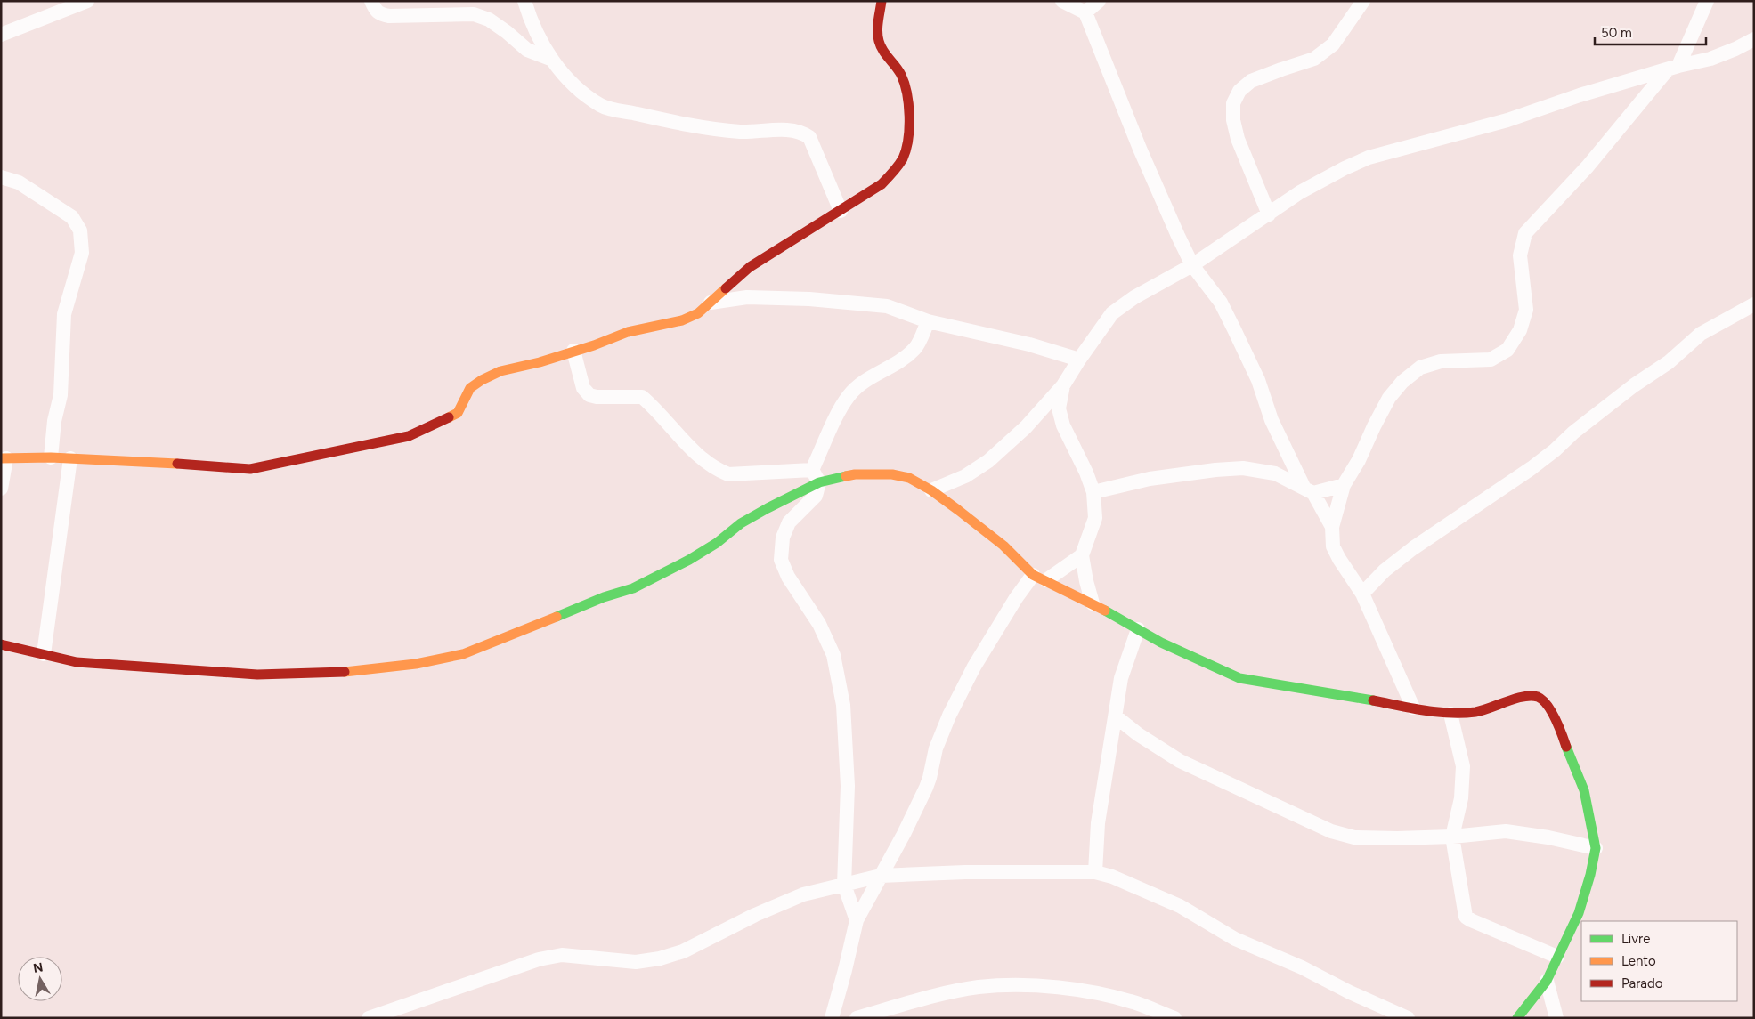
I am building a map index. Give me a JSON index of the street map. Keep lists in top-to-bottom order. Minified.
{"legend":["Livre","Lento","Parado"],"scale_bar":"50 m","north":"top"}
